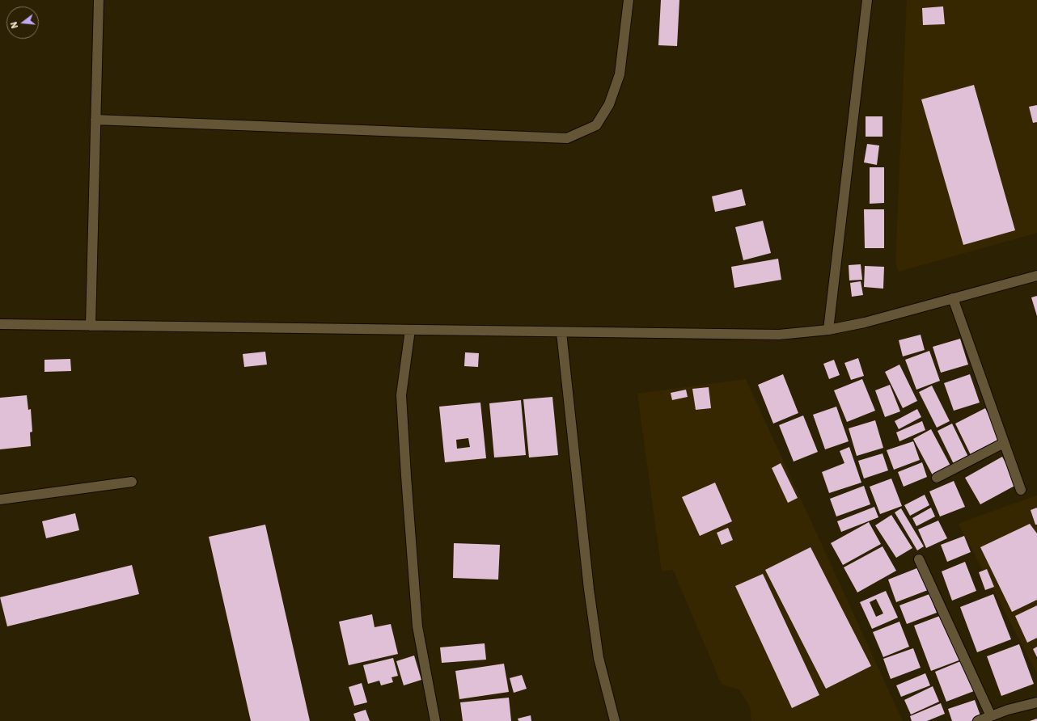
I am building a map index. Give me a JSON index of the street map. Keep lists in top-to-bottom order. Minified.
{"north":"left"}
